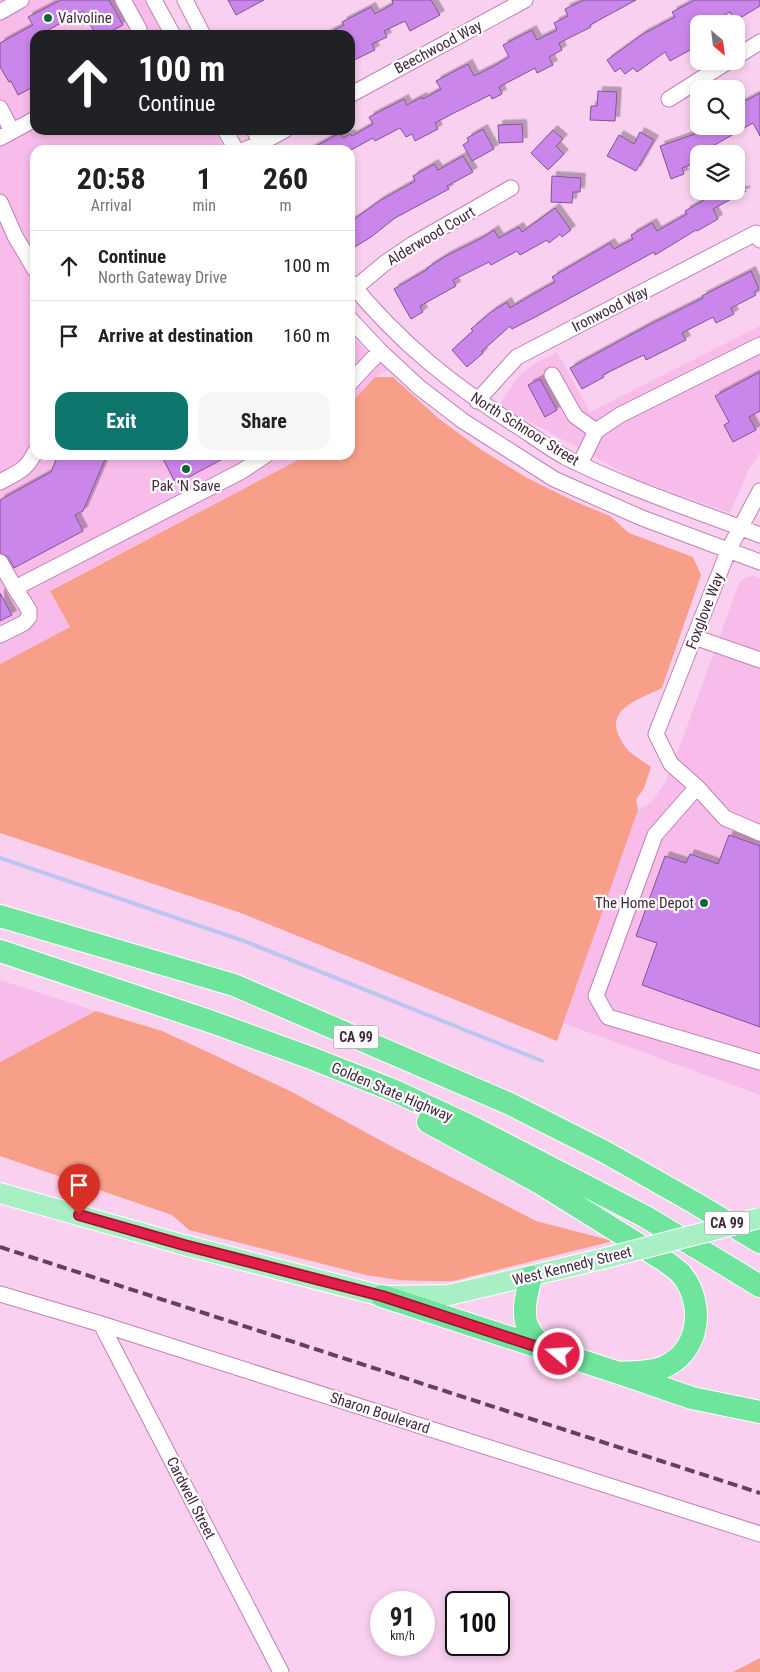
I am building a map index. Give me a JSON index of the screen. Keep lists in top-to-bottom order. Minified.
{"streets":{"highway":["CA 99","Golden State Highway"],"main road":["West Kennedy Street"],"street":["Beechwood Way","Alderwood Court","Ironwood Way","North Schnoor Street","Foxglove Way","Sharon Boulevard","Cardwell Street"]},"crossings":[["Ironwood Way","North Schnoor Street"],["North Schnoor Street","Foxglove Way"],["Sharon Boulevard","Cardwell Street"]],"places":["Valvoline","Pak 'N Save","The Home Depot"],"north":"bottom right","page":{"turn":["100 m","Continue"],"eta":["20:58","Arrival","1","min","260","m"],"list":[{"name":"Continue","note":"North Gateway Drive","value":"100 m"},{"name":"Arrive at destination","value":"160 m"}],"buttons":["Exit","Share"],"speed":"91 km/h","limit":"100"}}
